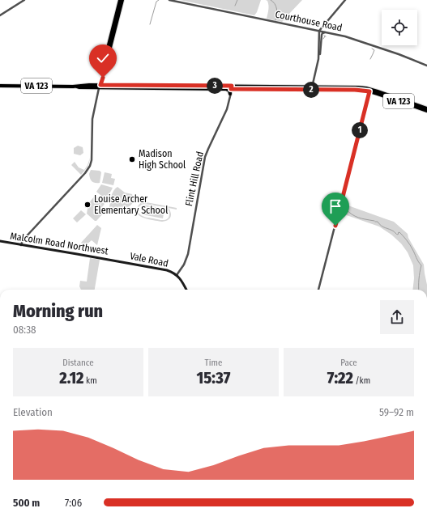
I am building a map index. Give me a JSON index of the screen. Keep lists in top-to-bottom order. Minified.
{"streets":{"main road":["VA 123","Malcolm Road Northwest","Vale Road"],"street":["Courthouse Road","Flint Hill Road"]},"crossings":[["VA 123","Flint Hill Road"],["Flint Hill Road","Vale Road"],["Malcolm Road Northwest","Vale Road"]],"places":["Madison High School","Louise Archer Elementary School"],"page":{"pins":["3","2","1"],"heading":["Morning run","08:38"],"stats":[["Distance","2.12 km"],["Time","15:37"],["Pace","7:22 /km"]],"chart":["Elevation","59–92 m"],"list":[{"name":"500 m","note":"7:06"}]}}
